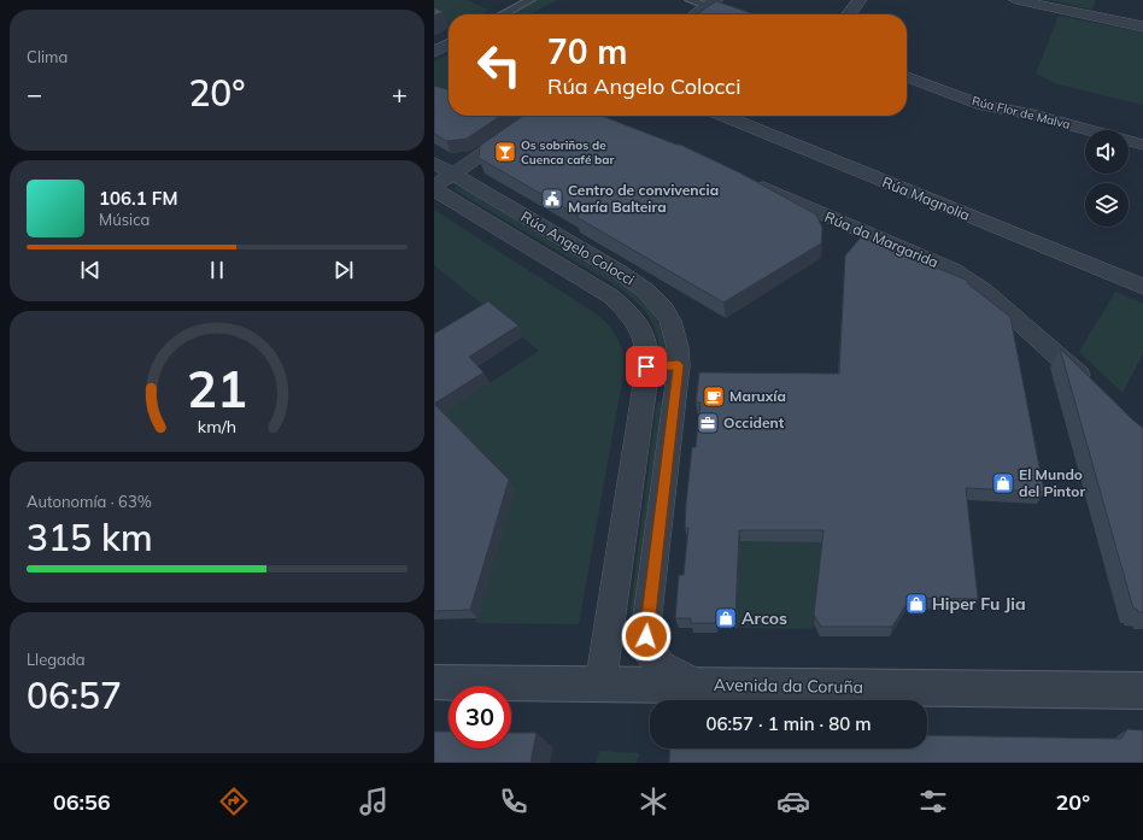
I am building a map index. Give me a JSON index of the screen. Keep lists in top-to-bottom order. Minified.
{"streets":{"street":["Rúa Flor de Malva","Rúa Magnolia","Rúa da Margarida","Rúa Angelo Colocci","Avenida da Coruña"]},"crossings":[["Rúa Angelo Colocci","Avenida da Coruña"]],"places":{"bar":["Os sobriños de Cuenca café bar"],"public building":["Centro de convivencia María Balteira"],"cafe":["Maruxía"],"office":["Occident"],"shop":["El Mundo del Pintor","Hiper Fu Jia","Arcos"]},"page":{"tile":["Clima",["Autonomía · 63%","315 km"],["Llegada","06:57"]],"turn":["70 m","Rúa Angelo Colocci"],"heat":["−","20°","+"],"song":["106.1 FM","Música"],"limit":"30","trip":"06:57 · 1 min · 80 m","tabs":["06:56","20°"],"gauge":["21","km/h"]}}
